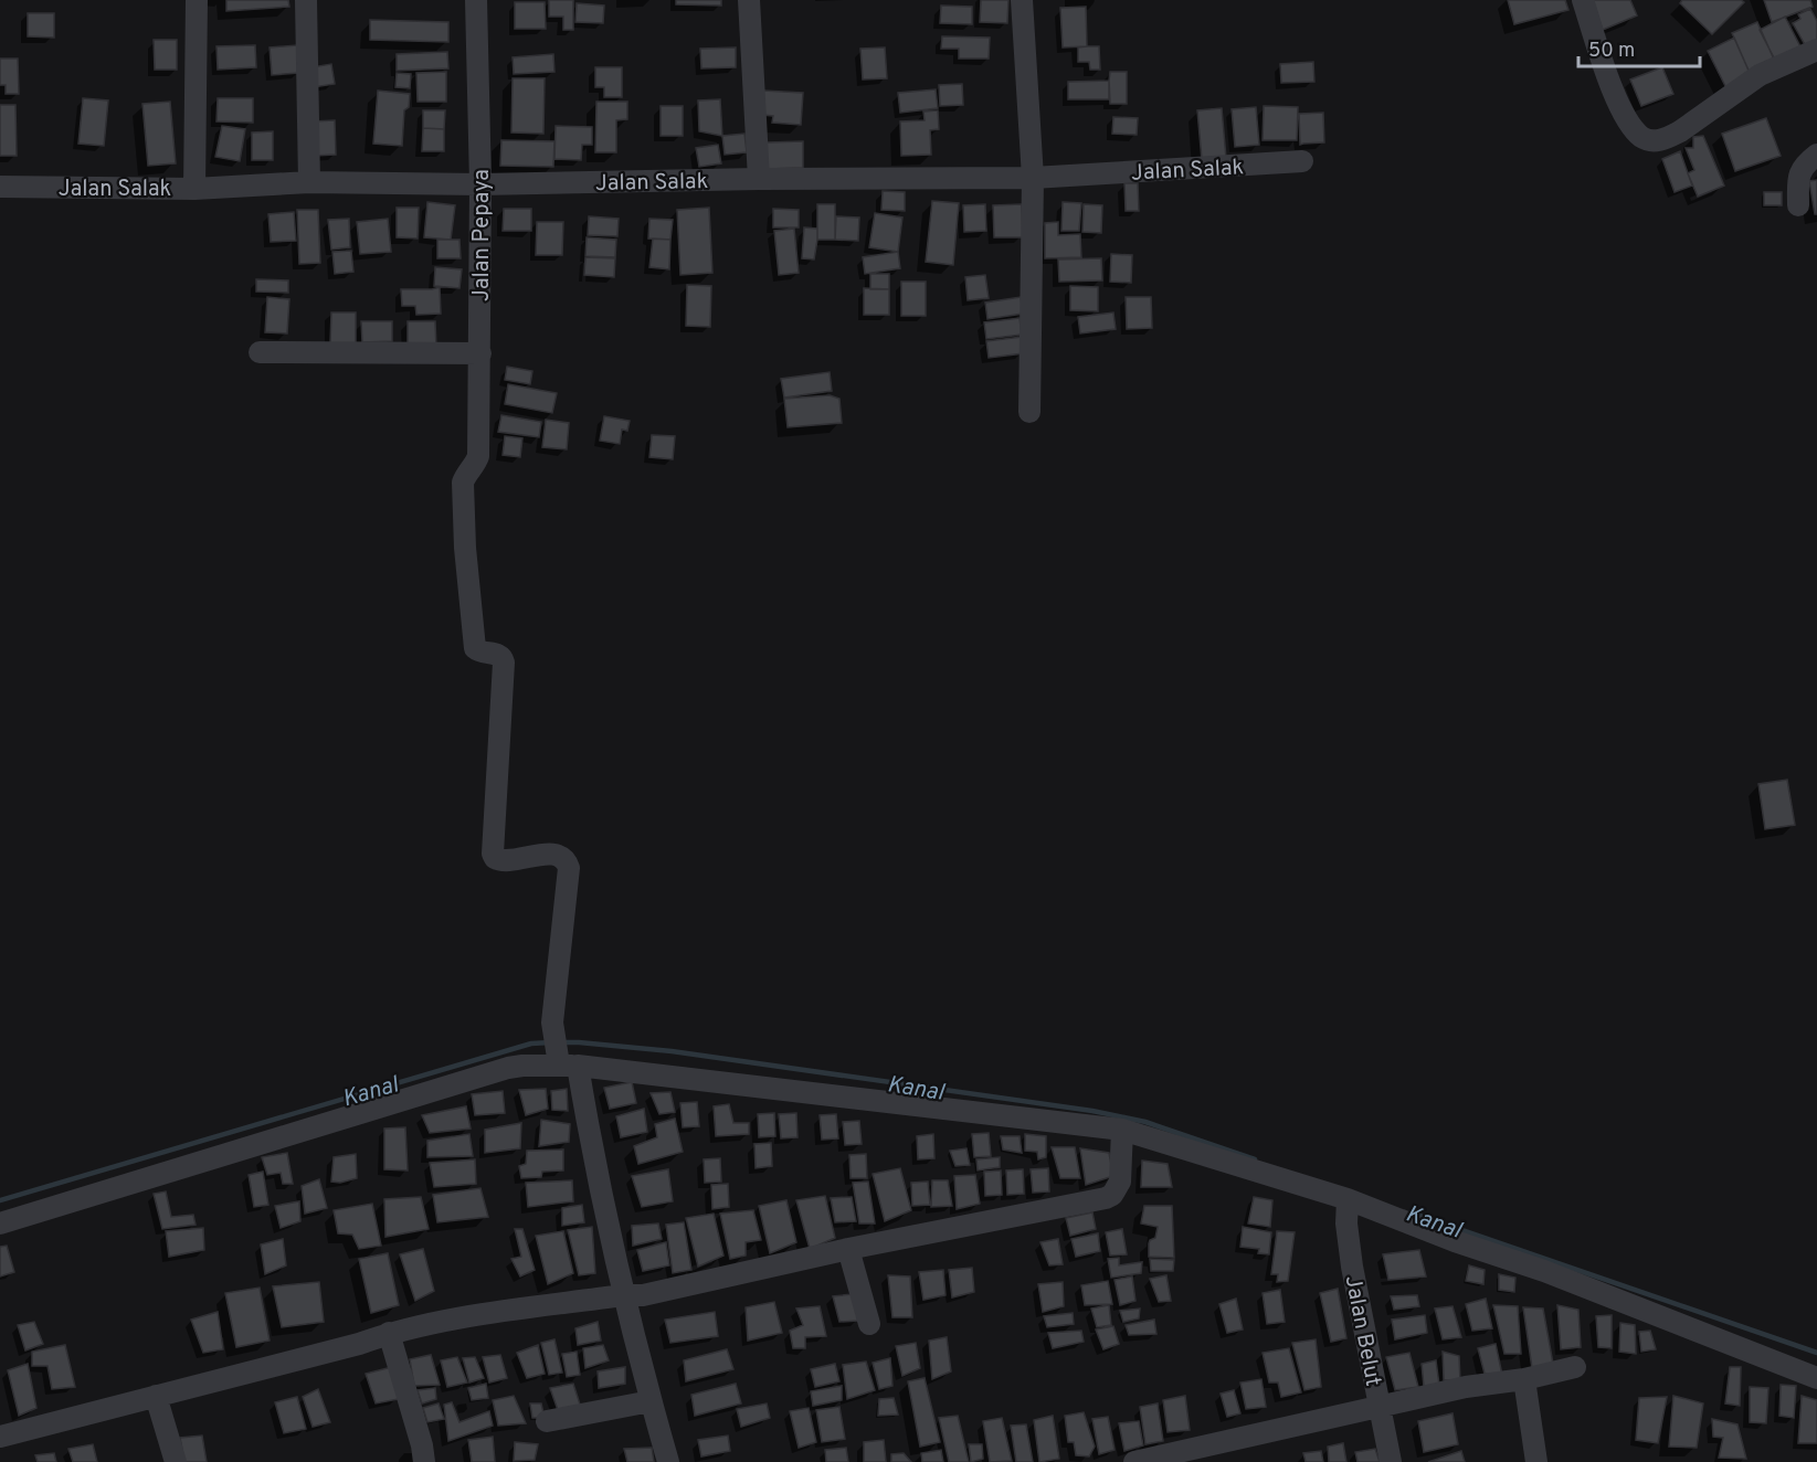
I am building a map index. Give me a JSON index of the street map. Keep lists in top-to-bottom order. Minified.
{"streets":{"street":["Jalan Salak","Jalan Pepaya","Jalan Belut"]},"crossings":[["Jalan Salak","Jalan Pepaya"]],"water":["Kanal"],"scale_bar":"50 m"}
